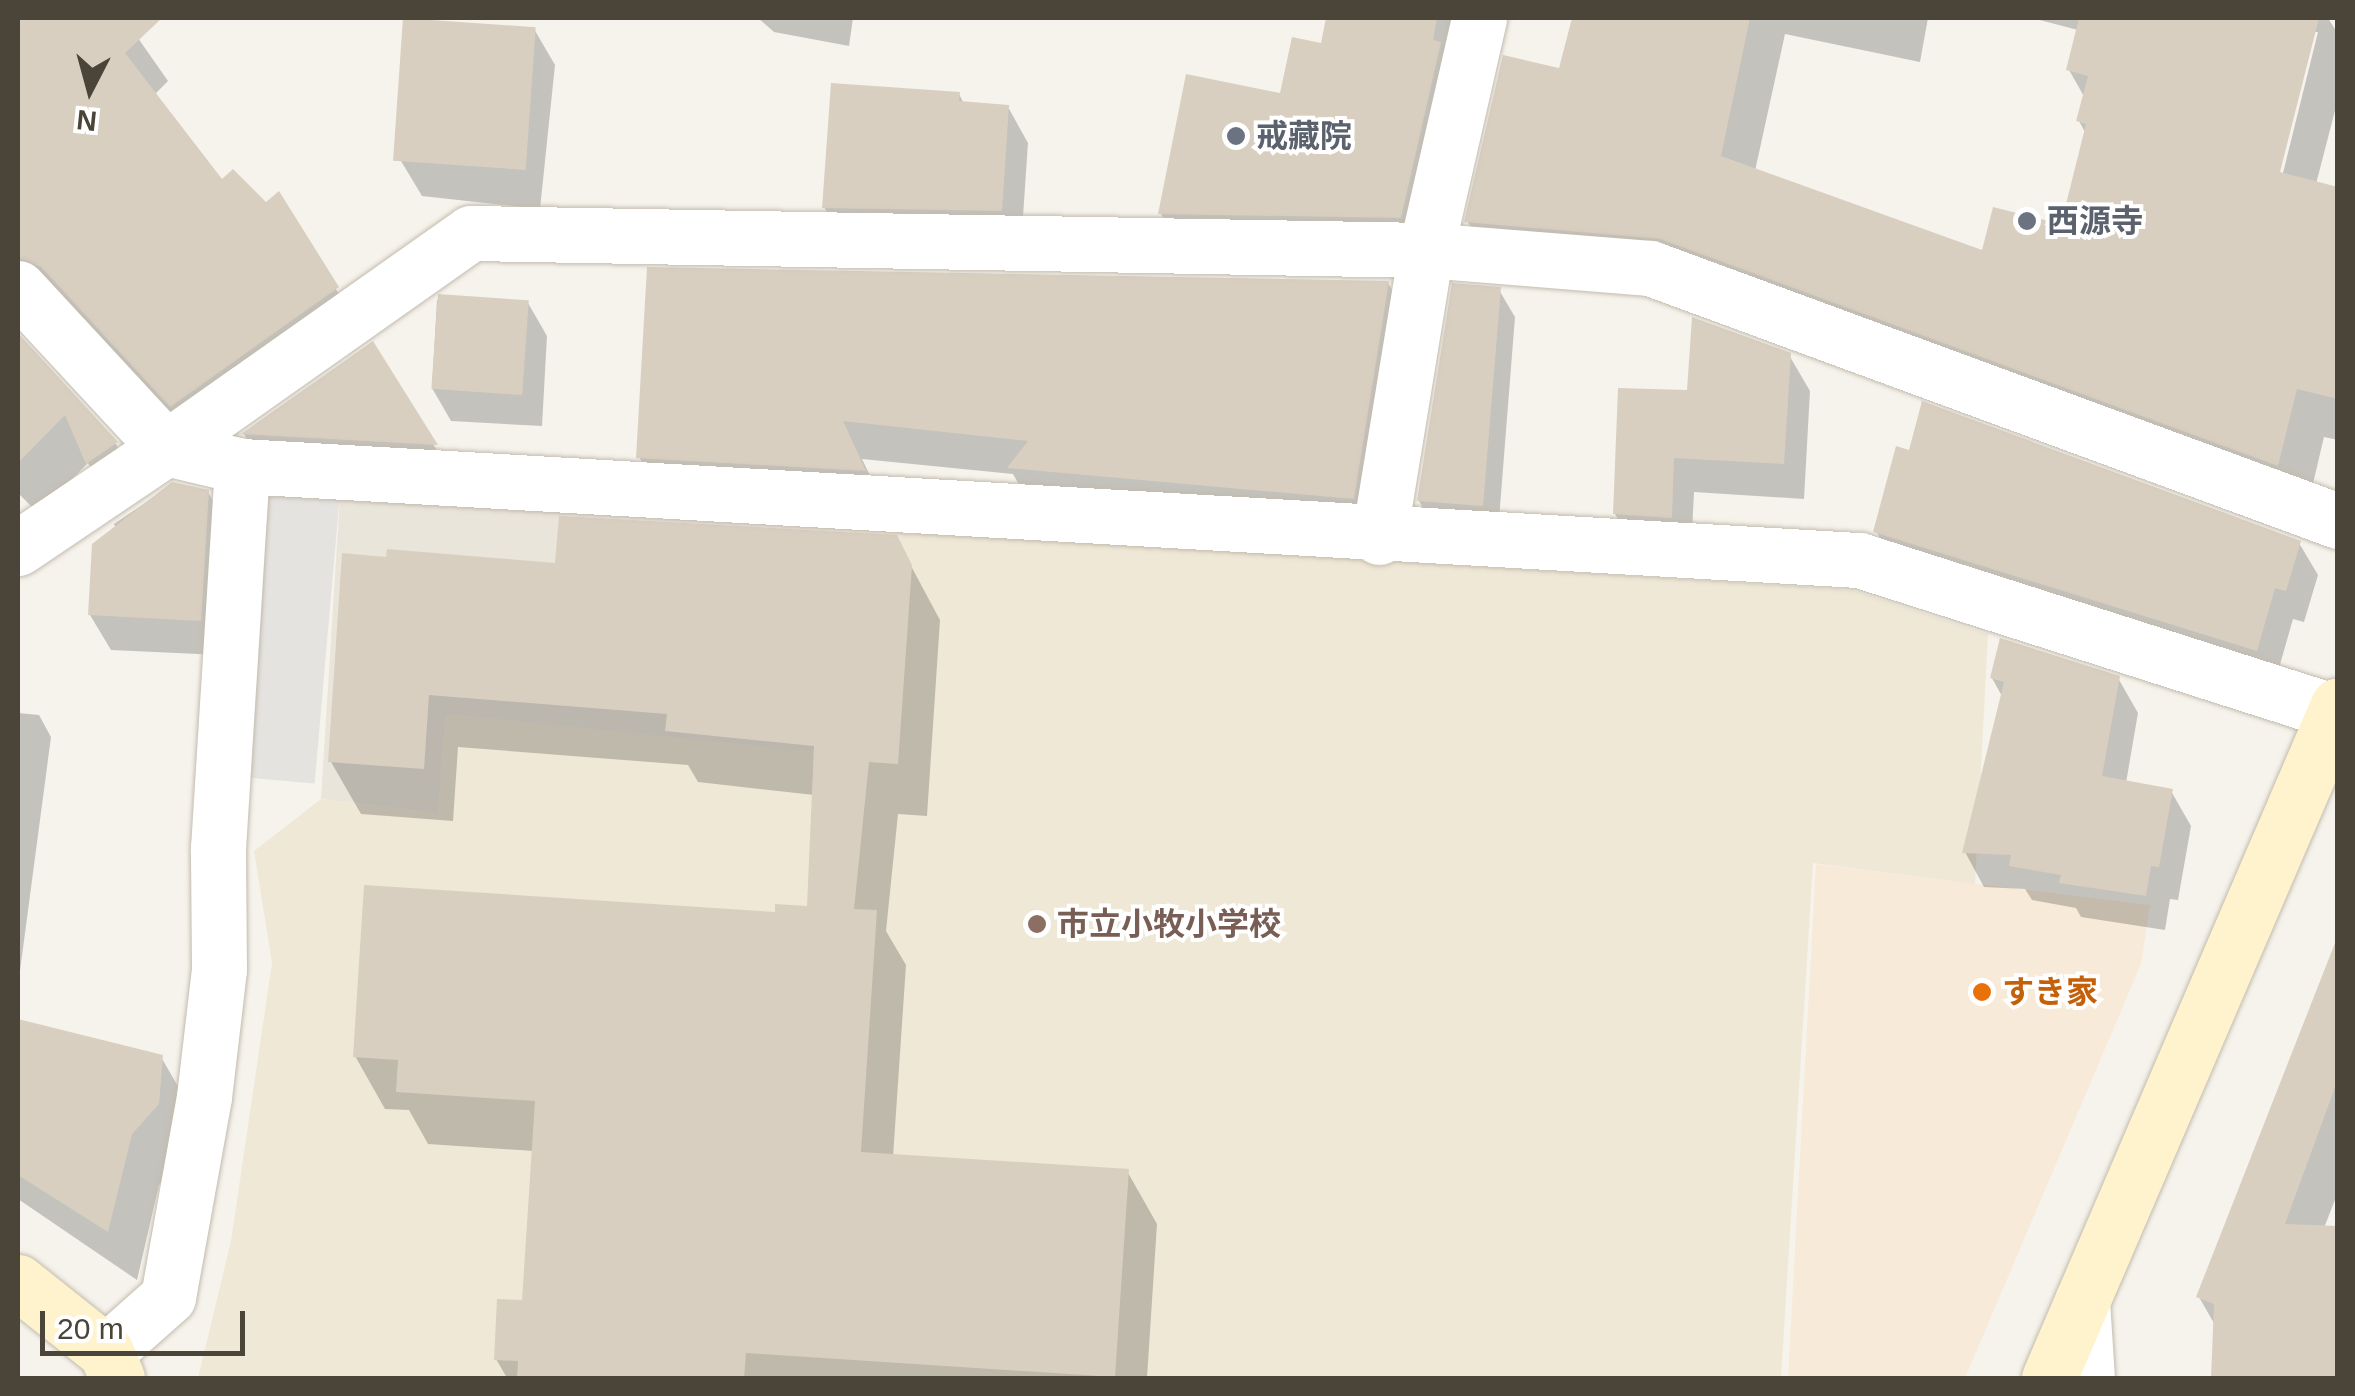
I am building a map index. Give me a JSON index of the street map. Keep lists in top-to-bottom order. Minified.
{"places":["戒藏院","西源寺","市立小牧小学校","すき家"],"scale_bar":"20 m","north":"bottom"}
